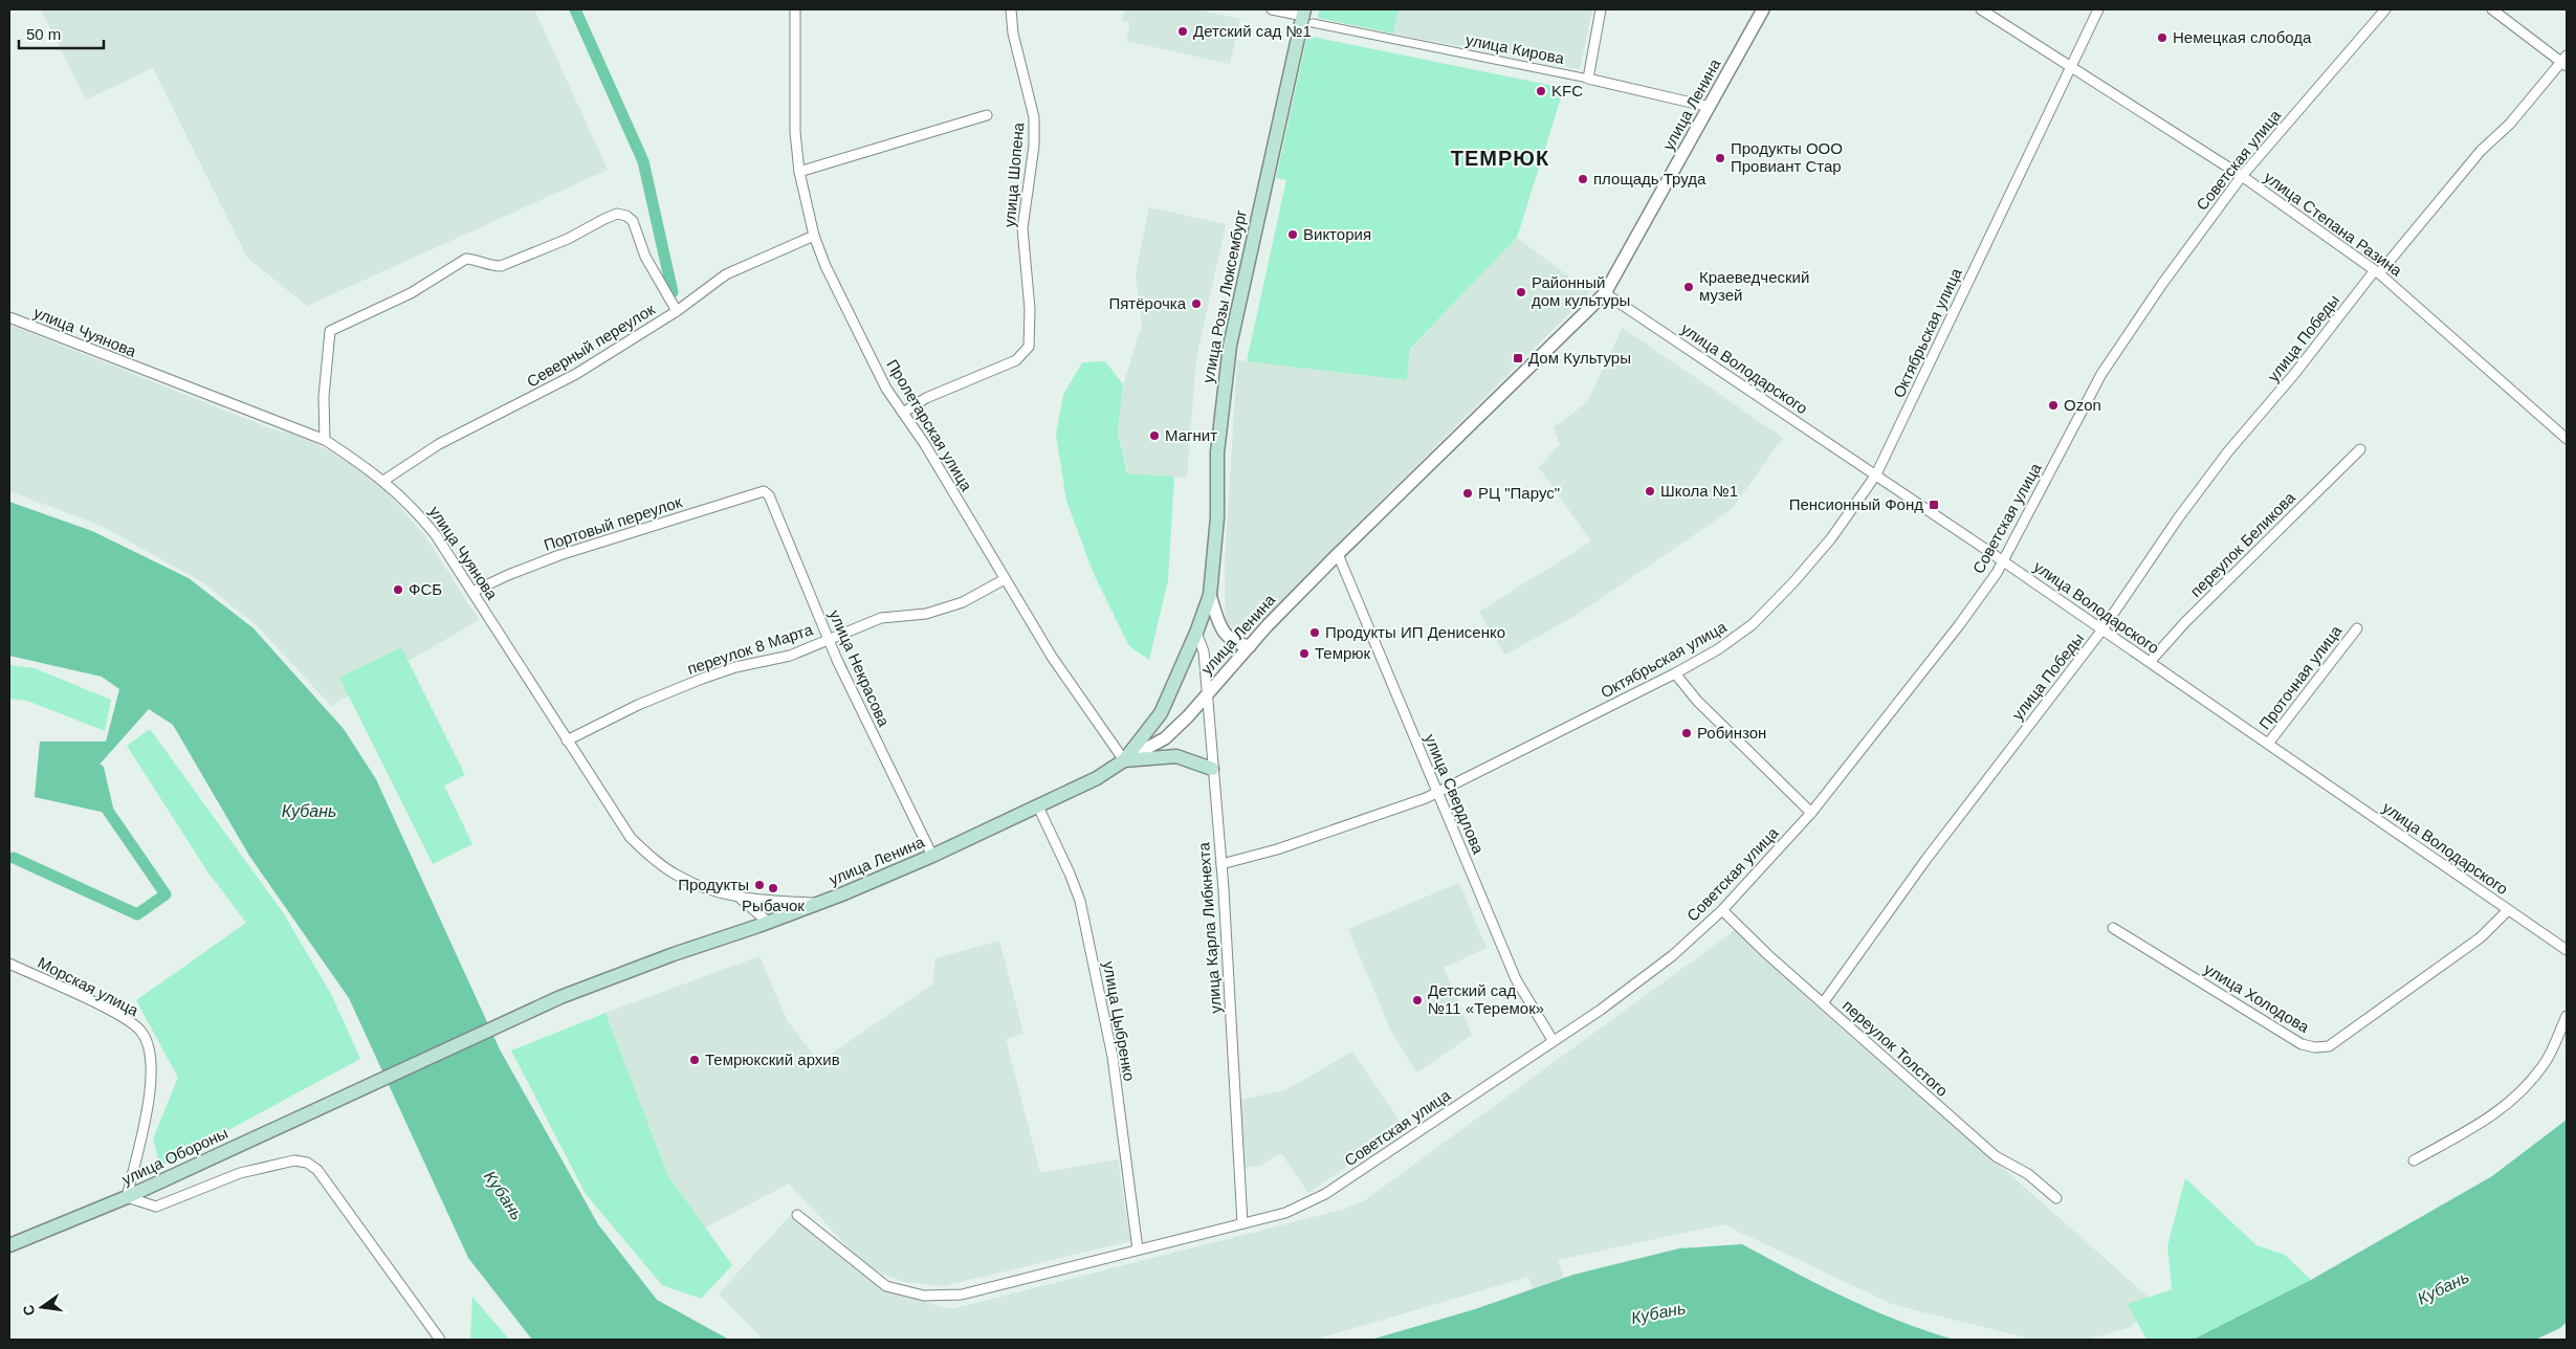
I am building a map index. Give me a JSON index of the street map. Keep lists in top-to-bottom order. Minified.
{"streets":{"main road":["улица Ленина","улица Розы Люксембург","улица Обороны"],"street":["улица Кирова","Советская улица","улица Шопена","улица Степана Разина","улица Чуянова","Октябрьская улица","улица Победы","Северный переулок","улица Володарского","Пролетарская улица","Портовый переулок","переулок Беликова","переулок 8 Марта","улица Некрасова","Проточная улица","улица Свердлова","улица Карла Либкнехта","Морская улица","улица Холодова","улица Цыбренко","переулок Толстого"]},"crossings":[["улица Кирова","улица Ленина"],["улица Кирова","улица Розы Люксембург"],["улица Ленина","улица Розы Люксембург"],["улица Ленина","улица Чуянова"],["улица Ленина","улица Володарского"],["улица Ленина","Пролетарская улица"],["улица Ленина","улица Некрасова"],["улица Ленина","улица Свердлова"],["улица Ленина","улица Карла Либкнехта"],["улица Ленина","улица Цыбренко"],["улица Ленина","улица Обороны"],["Советская улица","улица Степана Разина"],["Советская улица","улица Володарского"],["Советская улица","улица Свердлова"],["Советская улица","улица Карла Либкнехта"],["Советская улица","улица Цыбренко"],["Советская улица","переулок Толстого"],["улица Шопена","Пролетарская улица"],["улица Степана Разина","Октябрьская улица"],["улица Степана Разина","улица Победы"],["улица Розы Люксембург","Пролетарская улица"],["улица Розы Люксембург","улица Карла Либкнехта"],["улица Чуянова","Северный переулок"],["улица Чуянова","Портовый переулок"],["улица Чуянова","переулок 8 Марта"],["Октябрьская улица","улица Володарского"],["Октябрьская улица","улица Свердлова"],["Октябрьская улица","улица Карла Либкнехта"],["улица Победы","улица Володарского"],["улица Победы","переулок Толстого"],["Северный переулок","Пролетарская улица"],["улица Володарского","переулок Беликова"],["улица Володарского","Проточная улица"],["улица Володарского","улица Холодова"],["Пролетарская улица","переулок 8 Марта"],["Портовый переулок","улица Некрасова"],["переулок 8 Марта","улица Некрасова"],["Морская улица","улица Обороны"]],"districts":["ТЕМРЮК"],"water":["Кубань"],"places":{"other":["Детский сад №1","Немецкая слобода","KFC","Продукты ООО Провиант Стар","площадь Труда","Виктория","Краеведческий музей","Районный дом культуры","Пятёрочка","Ozon","Магнит","Школа №1","РЦ \"Парус\"","ФСБ","Продукты ИП Денисенко","Темрюк","Робинзон","Продукты","Рыбачок","Детский сад №11 «Теремок»","Темрюкский архив"],"transit":["Дом Культуры","Пенсионный Фонд"]},"scale_bar":"50 m","north":"left"}
